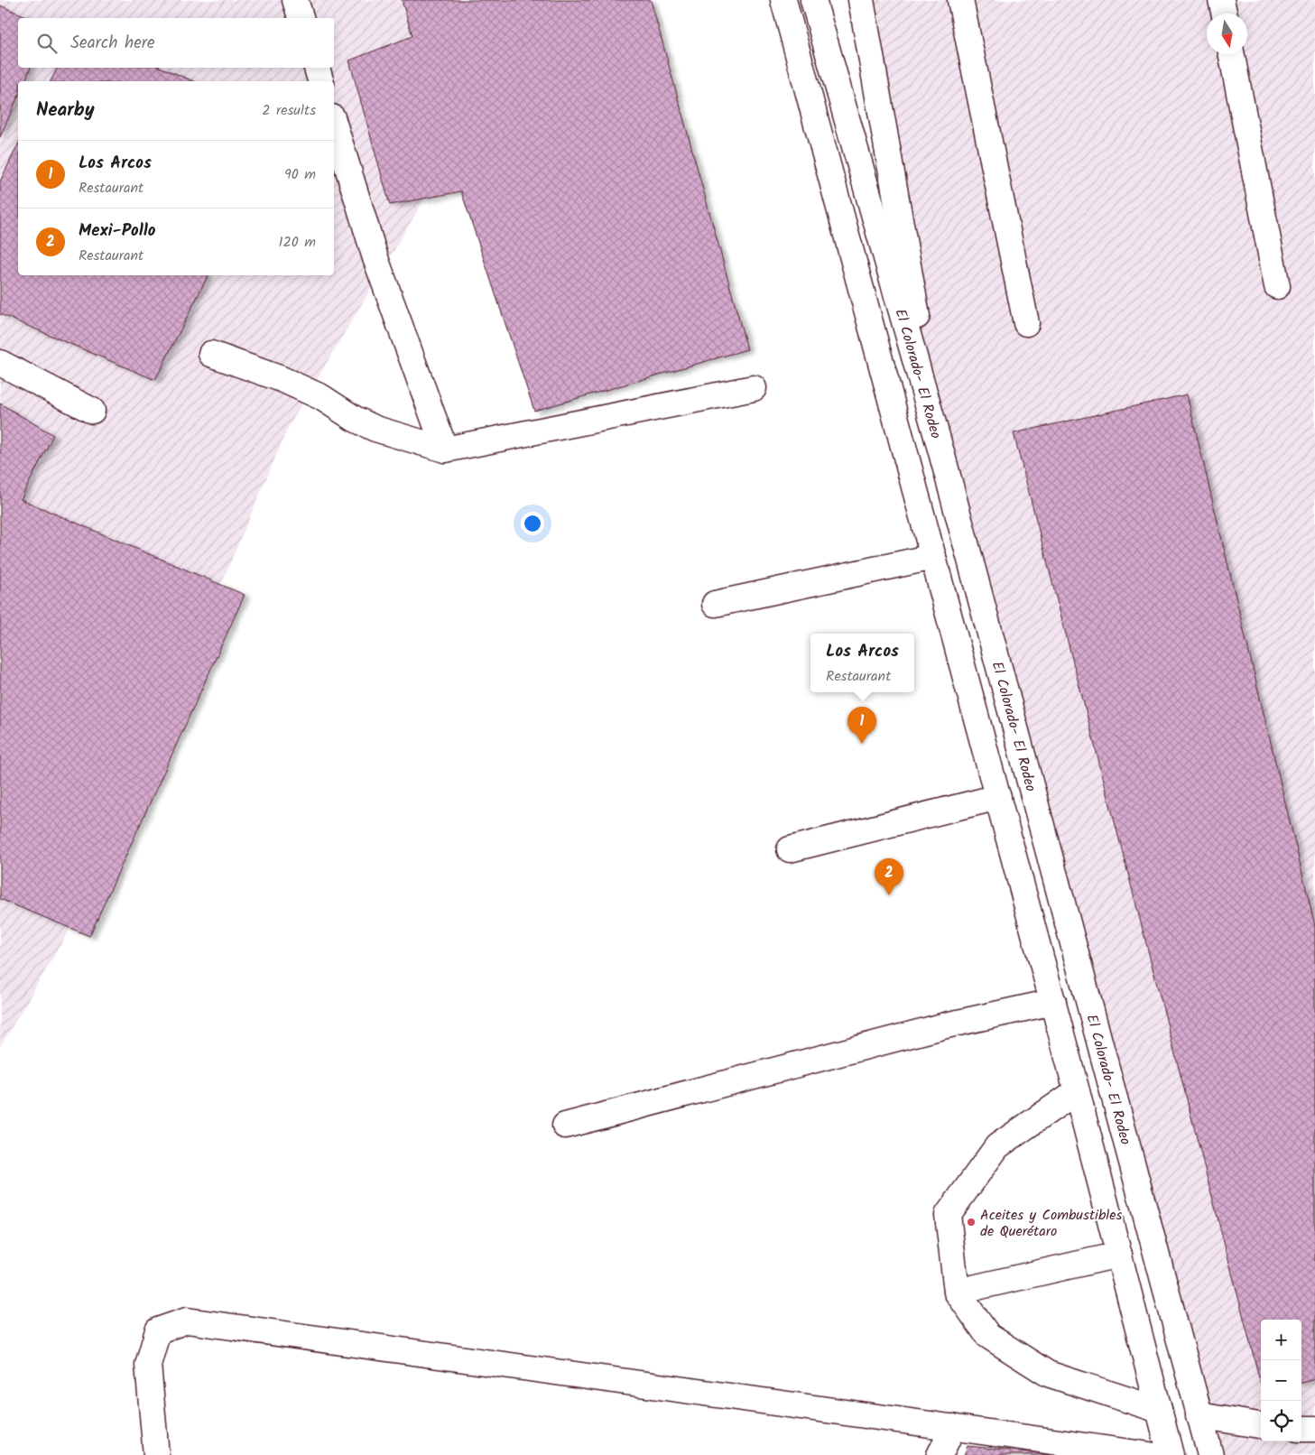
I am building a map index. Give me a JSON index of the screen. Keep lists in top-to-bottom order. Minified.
{"streets":{"main road":["El Colorado- El Rodeo"]},"places":["Aceites y Combustibles de Querétaro"],"north":"bottom","page":{"search":"Search here","heading":["Nearby","2 results"],"list":[{"mark":"1","name":"Los Arcos","note":"Restaurant","value":"90 m"},{"mark":"2","name":"Mexi-Pollo","note":"Restaurant","value":"120 m"}],"popup":["Los Arcos","Restaurant"],"pins":["1","2"],"map_buttons":["+","−"]}}
